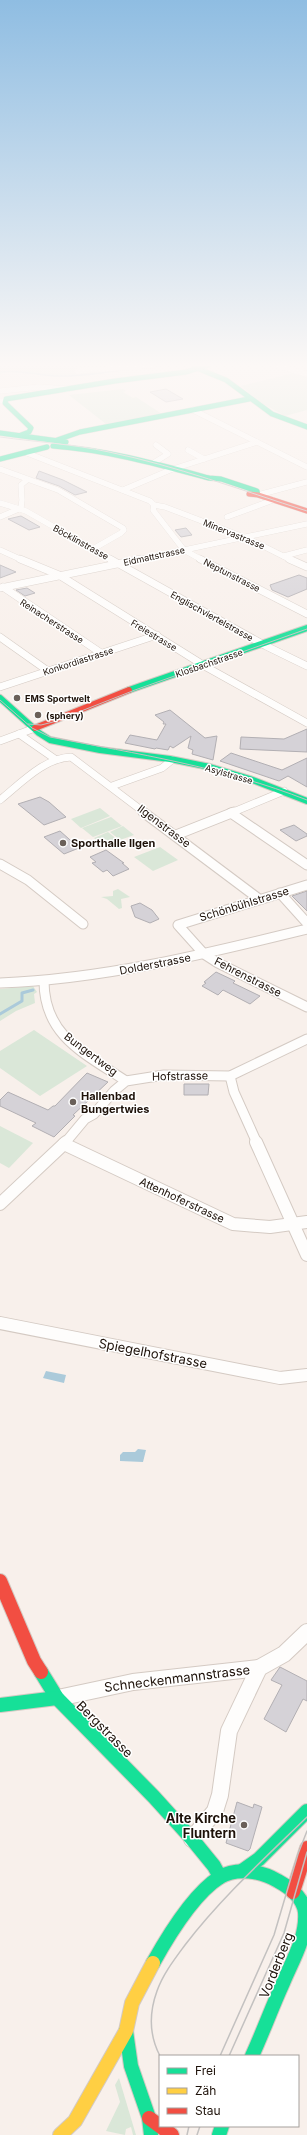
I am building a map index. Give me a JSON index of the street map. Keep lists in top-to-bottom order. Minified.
{"streets":{"main road":["Klosbachstrasse","Asylstrasse","Schneckenmannstrasse","Bergstrasse","Vorderberg"],"street":["Minervastrasse","Böcklinstrasse","Eidmattstrasse","Neptunstrasse","Englischviertelstrasse","Reinacherstrasse","Freiestrasse","Konkordiastrasse","Ilgenstrasse","Schönbühlstrasse","Dolderstrasse","Fehrenstrasse","Bungertweg","Hofstrasse","Attenhoferstrasse","Spiegelhofstrasse"]},"crossings":[["Minervastrasse","Eidmattstrasse"],["Minervastrasse","Neptunstrasse"],["Böcklinstrasse","Eidmattstrasse"],["Böcklinstrasse","Englischviertelstrasse"],["Eidmattstrasse","Neptunstrasse"],["Eidmattstrasse","Englischviertelstrasse"],["Eidmattstrasse","Reinacherstrasse"],["Eidmattstrasse","Freiestrasse"],["Englischviertelstrasse","Klosbachstrasse"],["Reinacherstrasse","Konkordiastrasse"],["Freiestrasse","Konkordiastrasse"],["Freiestrasse","Klosbachstrasse"],["Klosbachstrasse","Asylstrasse"],["Ilgenstrasse","Schönbühlstrasse"],["Schönbühlstrasse","Fehrenstrasse"],["Dolderstrasse","Fehrenstrasse"],["Dolderstrasse","Bungertweg"],["Bungertweg","Hofstrasse"],["Schneckenmannstrasse","Bergstrasse"],["Bergstrasse","Vorderberg"]],"places":["EMS Sportwelt","(sphery)","Sporthalle Ilgen","Hallenbad Bungertwies","Alte Kirche Fluntern"],"legend":["Frei","Zäh","Stau"]}
